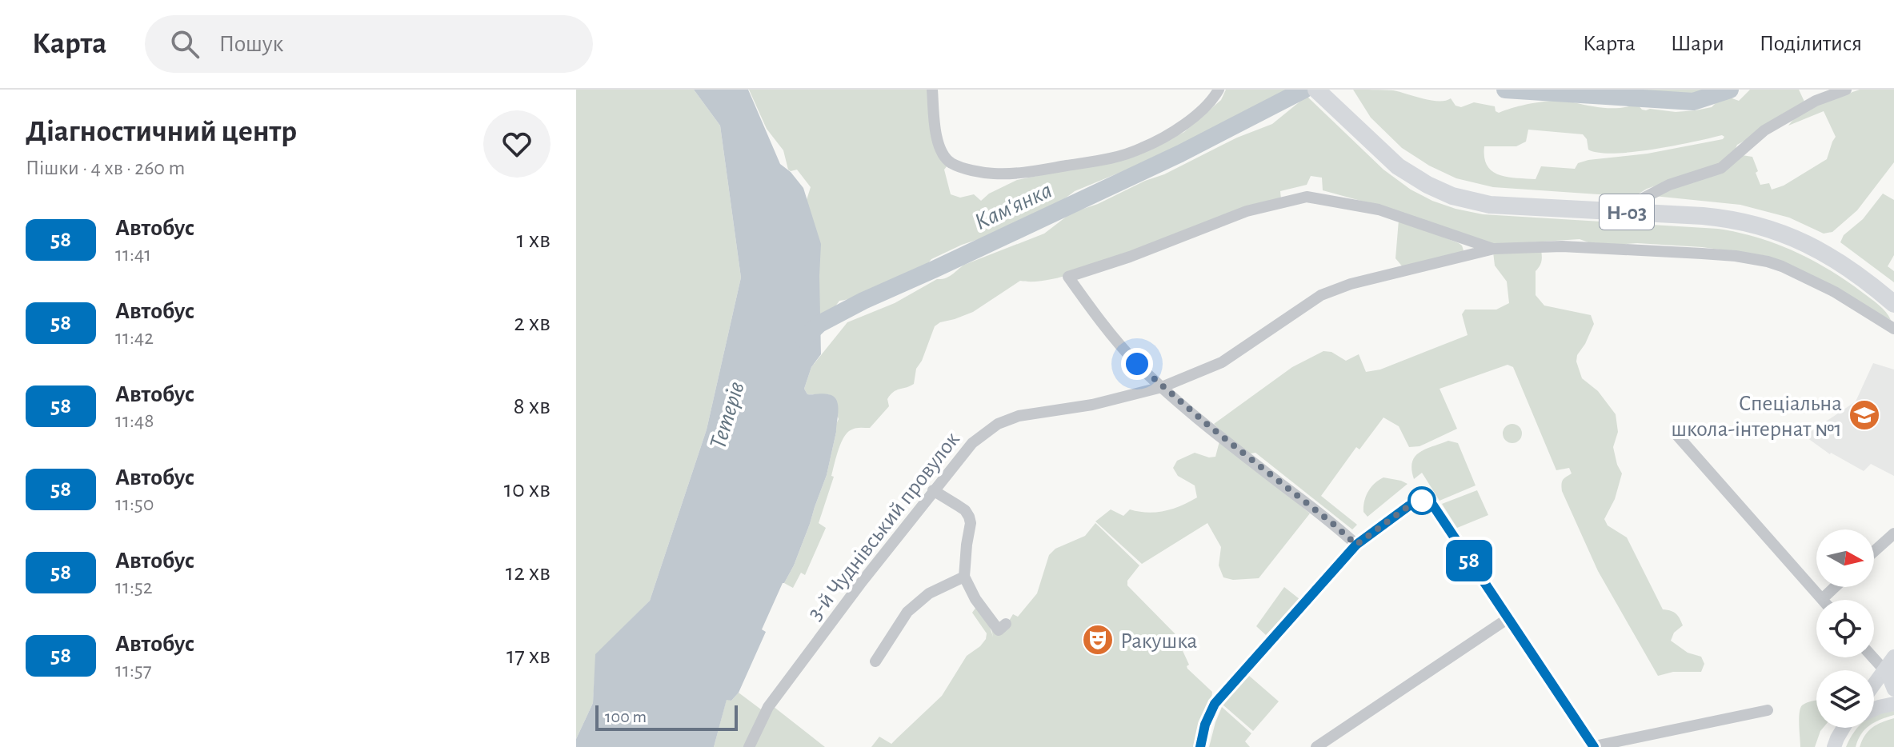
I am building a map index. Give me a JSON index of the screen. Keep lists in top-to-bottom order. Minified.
{"streets":{"main road":["Н-03"],"street":["3-й Чуднівський провулок"]},"water":["Кам'янка","Тетерів"],"places":{"school or university":["Спеціальна школа-інтернат №1"],"theatre":["Ракушка"]},"lines":["bus line 58"],"scale_bar":"100 m","north":"right","page":{"header":"Карта","search":"Пошук","nav":["Карта","Шари","Поділитися"],"heading":["Діагностичний центр","Пішки · 4 хв · 260 m"],"on_map":"58","list":[{"mark":"58","name":"Автобус","note":"11:41","value":"1 хв"},{"mark":"58","name":"Автобус","note":"11:42","value":"2 хв"},{"mark":"58","name":"Автобус","note":"11:48","value":"8 хв"},{"mark":"58","name":"Автобус","note":"11:50","value":"10 хв"},{"mark":"58","name":"Автобус","note":"11:52","value":"12 хв"},{"mark":"58","name":"Автобус","note":"11:57","value":"17 хв"}],"scale":"100 m"}}
